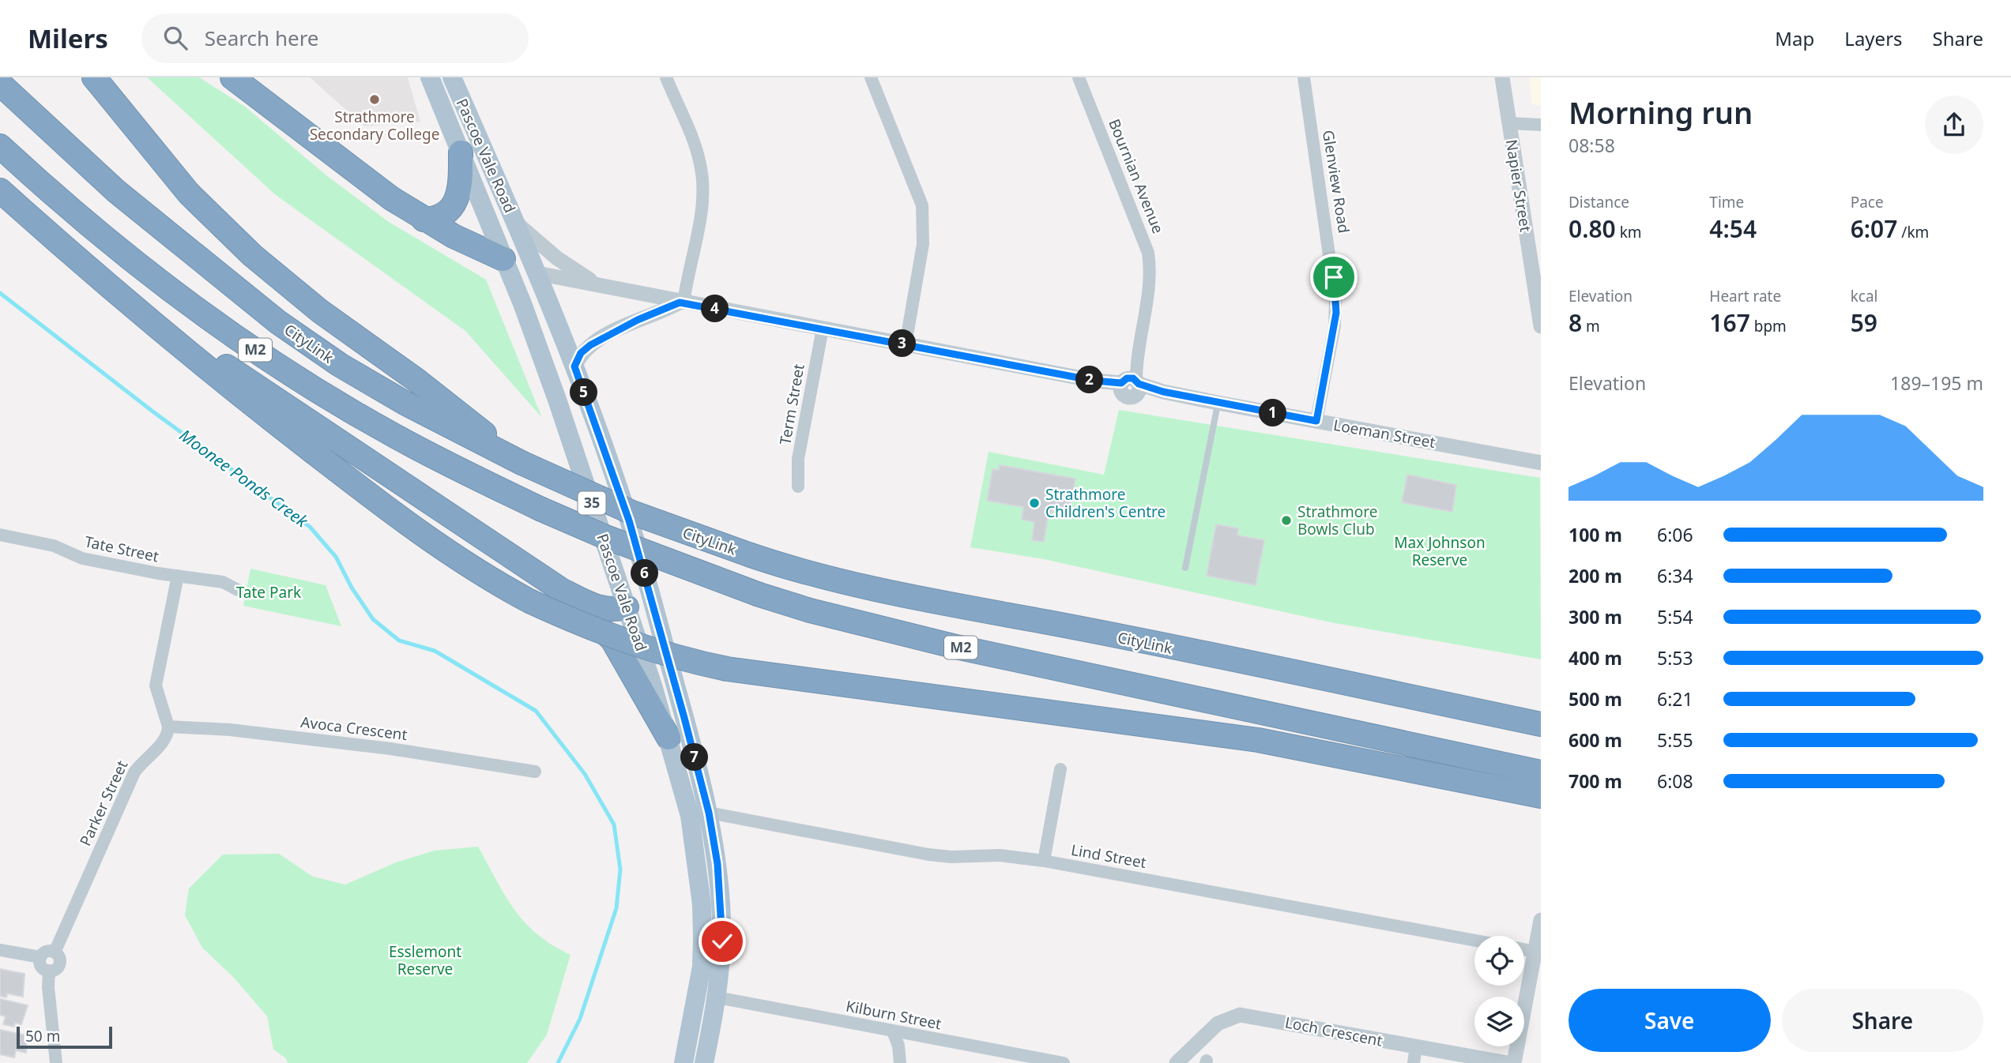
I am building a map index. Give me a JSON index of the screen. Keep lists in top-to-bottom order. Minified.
{"streets":{"highway":["CityLink","M2"],"main road":["Pascoe Vale Road","35"],"street":["Bournian Avenue","Glenview Road","Napier Street","Term Street","Loeman Street","Tate Street","Avoca Crescent","Parker Street","Lind Street","Kilburn Street","Loch Crescent"]},"crossings":[["Pascoe Vale Road","Loeman Street"],["Pascoe Vale Road","Lind Street"],["Pascoe Vale Road","Kilburn Street"],["Bournian Avenue","Loeman Street"],["Glenview Road","Loeman Street"],["Term Street","Loeman Street"],["Avoca Crescent","Parker Street"]],"water":["Moonee Ponds Creek"],"parks":["Max Johnson Reserve","Tate Park","Esslemont Reserve"],"places":["Strathmore Secondary College","Strathmore Children's Centre","Strathmore Bowls Club"],"scale_bar":"50 m","page":{"header":"Milers","search":"Search here","nav":["Map","Layers","Share"],"heading":["Morning run","08:58"],"stats":[["Distance","0.80 km"],["Time","4:54"],["Pace","6:07 /km"],["Elevation","8 m"],["Heart rate","167 bpm"],["kcal","59"]],"pins":["4","3","2","5","1","6","7"],"chart":["Elevation","189–195 m"],"list":[{"name":"100 m","note":"6:06"},{"name":"200 m","note":"6:34"},{"name":"300 m","note":"5:54"},{"name":"400 m","note":"5:53"},{"name":"500 m","note":"6:21"},{"name":"600 m","note":"5:55"},{"name":"700 m","note":"6:08"}],"buttons":["Save","Share"],"scale":"50 m"}}
